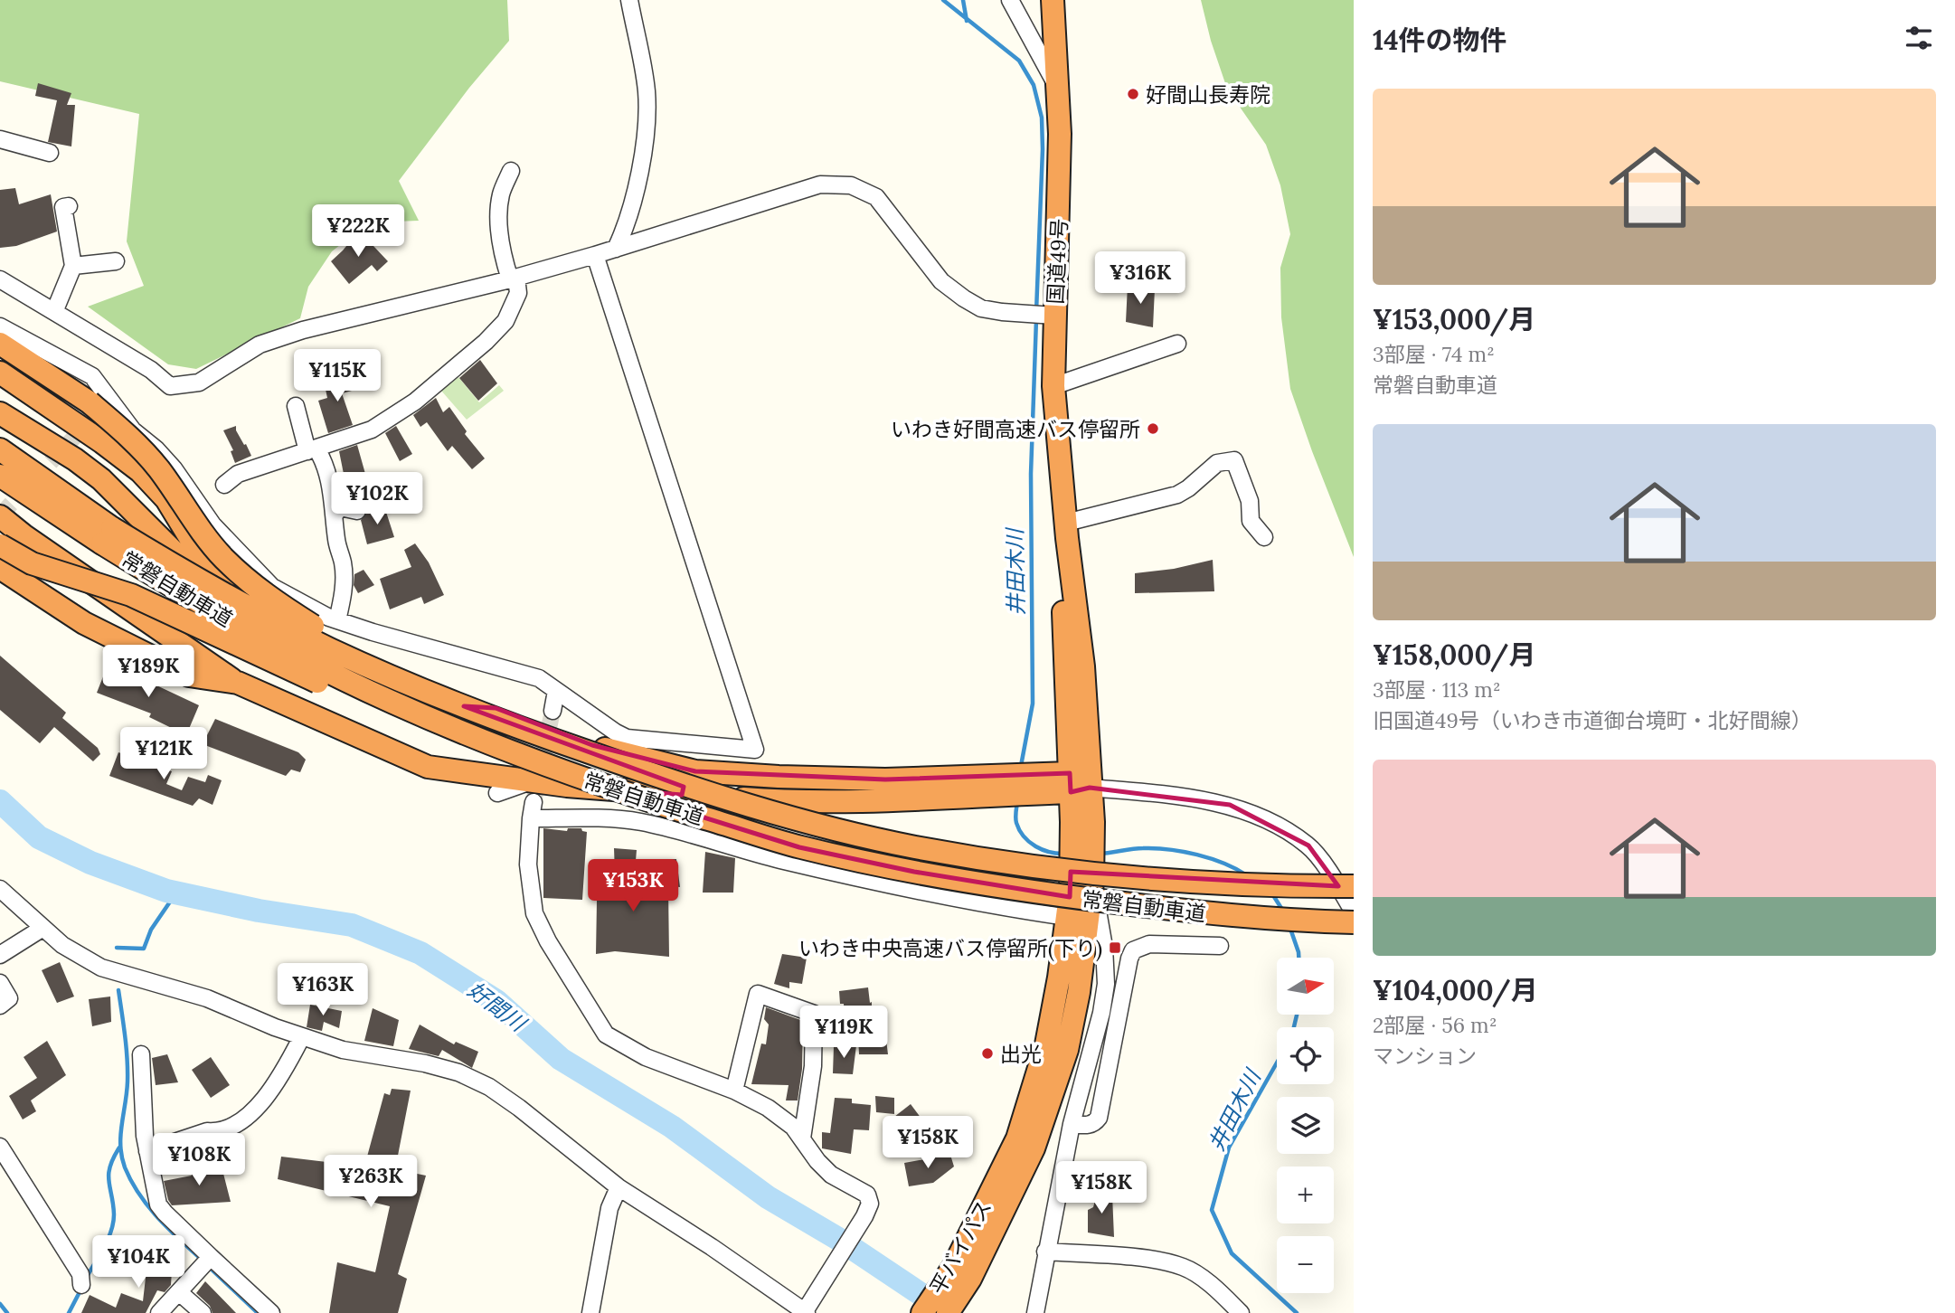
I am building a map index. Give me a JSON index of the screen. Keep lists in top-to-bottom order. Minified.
{"streets":{"highway":["国道49号","常磐自動車道","平バイパス"]},"crossings":[["国道49号","平バイパス"]],"water":["井田木川","好間川"],"places":{"other":["好間山長寿院","いわき好間高速バス停留所","出光"],"transit":["いわき中央高速バス停留所(下り)"]},"north":"right","page":{"heading":"14件の物件","list":[{"name":"¥153,000/月","note":"3部屋 · 74 m² · 常磐自動車道"},{"name":"¥158,000/月","note":"3部屋 · 113 m² · 旧国道49号（いわき市道御台境町・北好間線）"},{"name":"¥104,000/月","note":"2部屋 · 56 m² · マンション"}],"price":["¥222K","¥316K","¥115K","¥102K","¥189K","¥121K","¥153K","¥163K","¥119K","¥158K","¥108K","¥263K","¥158K","¥104K"],"map_buttons":["+","−"]}}
